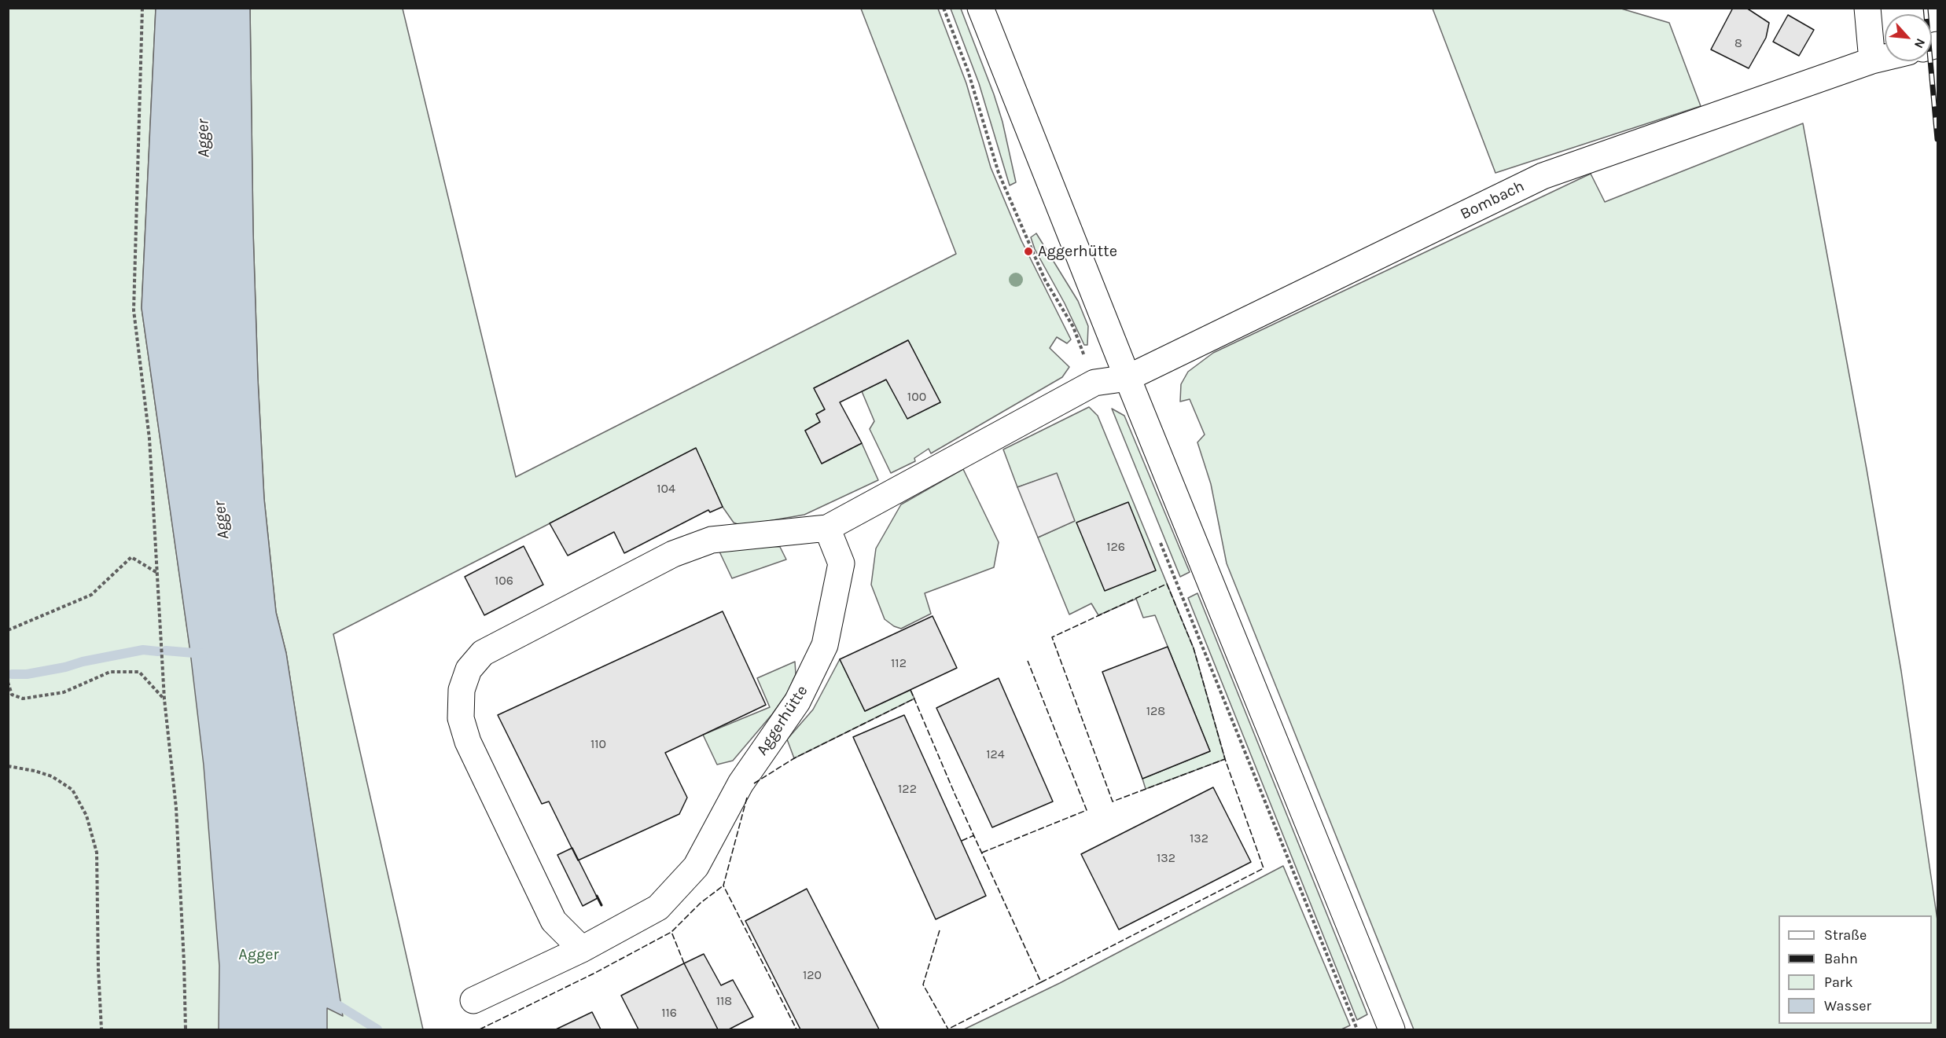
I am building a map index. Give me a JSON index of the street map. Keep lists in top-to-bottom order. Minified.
{"streets":{"main road":["Bombach","Aggerhütte"]},"water":["Agger"],"parks":["Agger"],"places":["Aggerhütte"],"house_numbers":["8","100","104","126","106","112","128","110","124","122","132","132","120","118","116"],"legend":["Straße","Bahn","Park","Wasser"],"north":"bottom right"}
